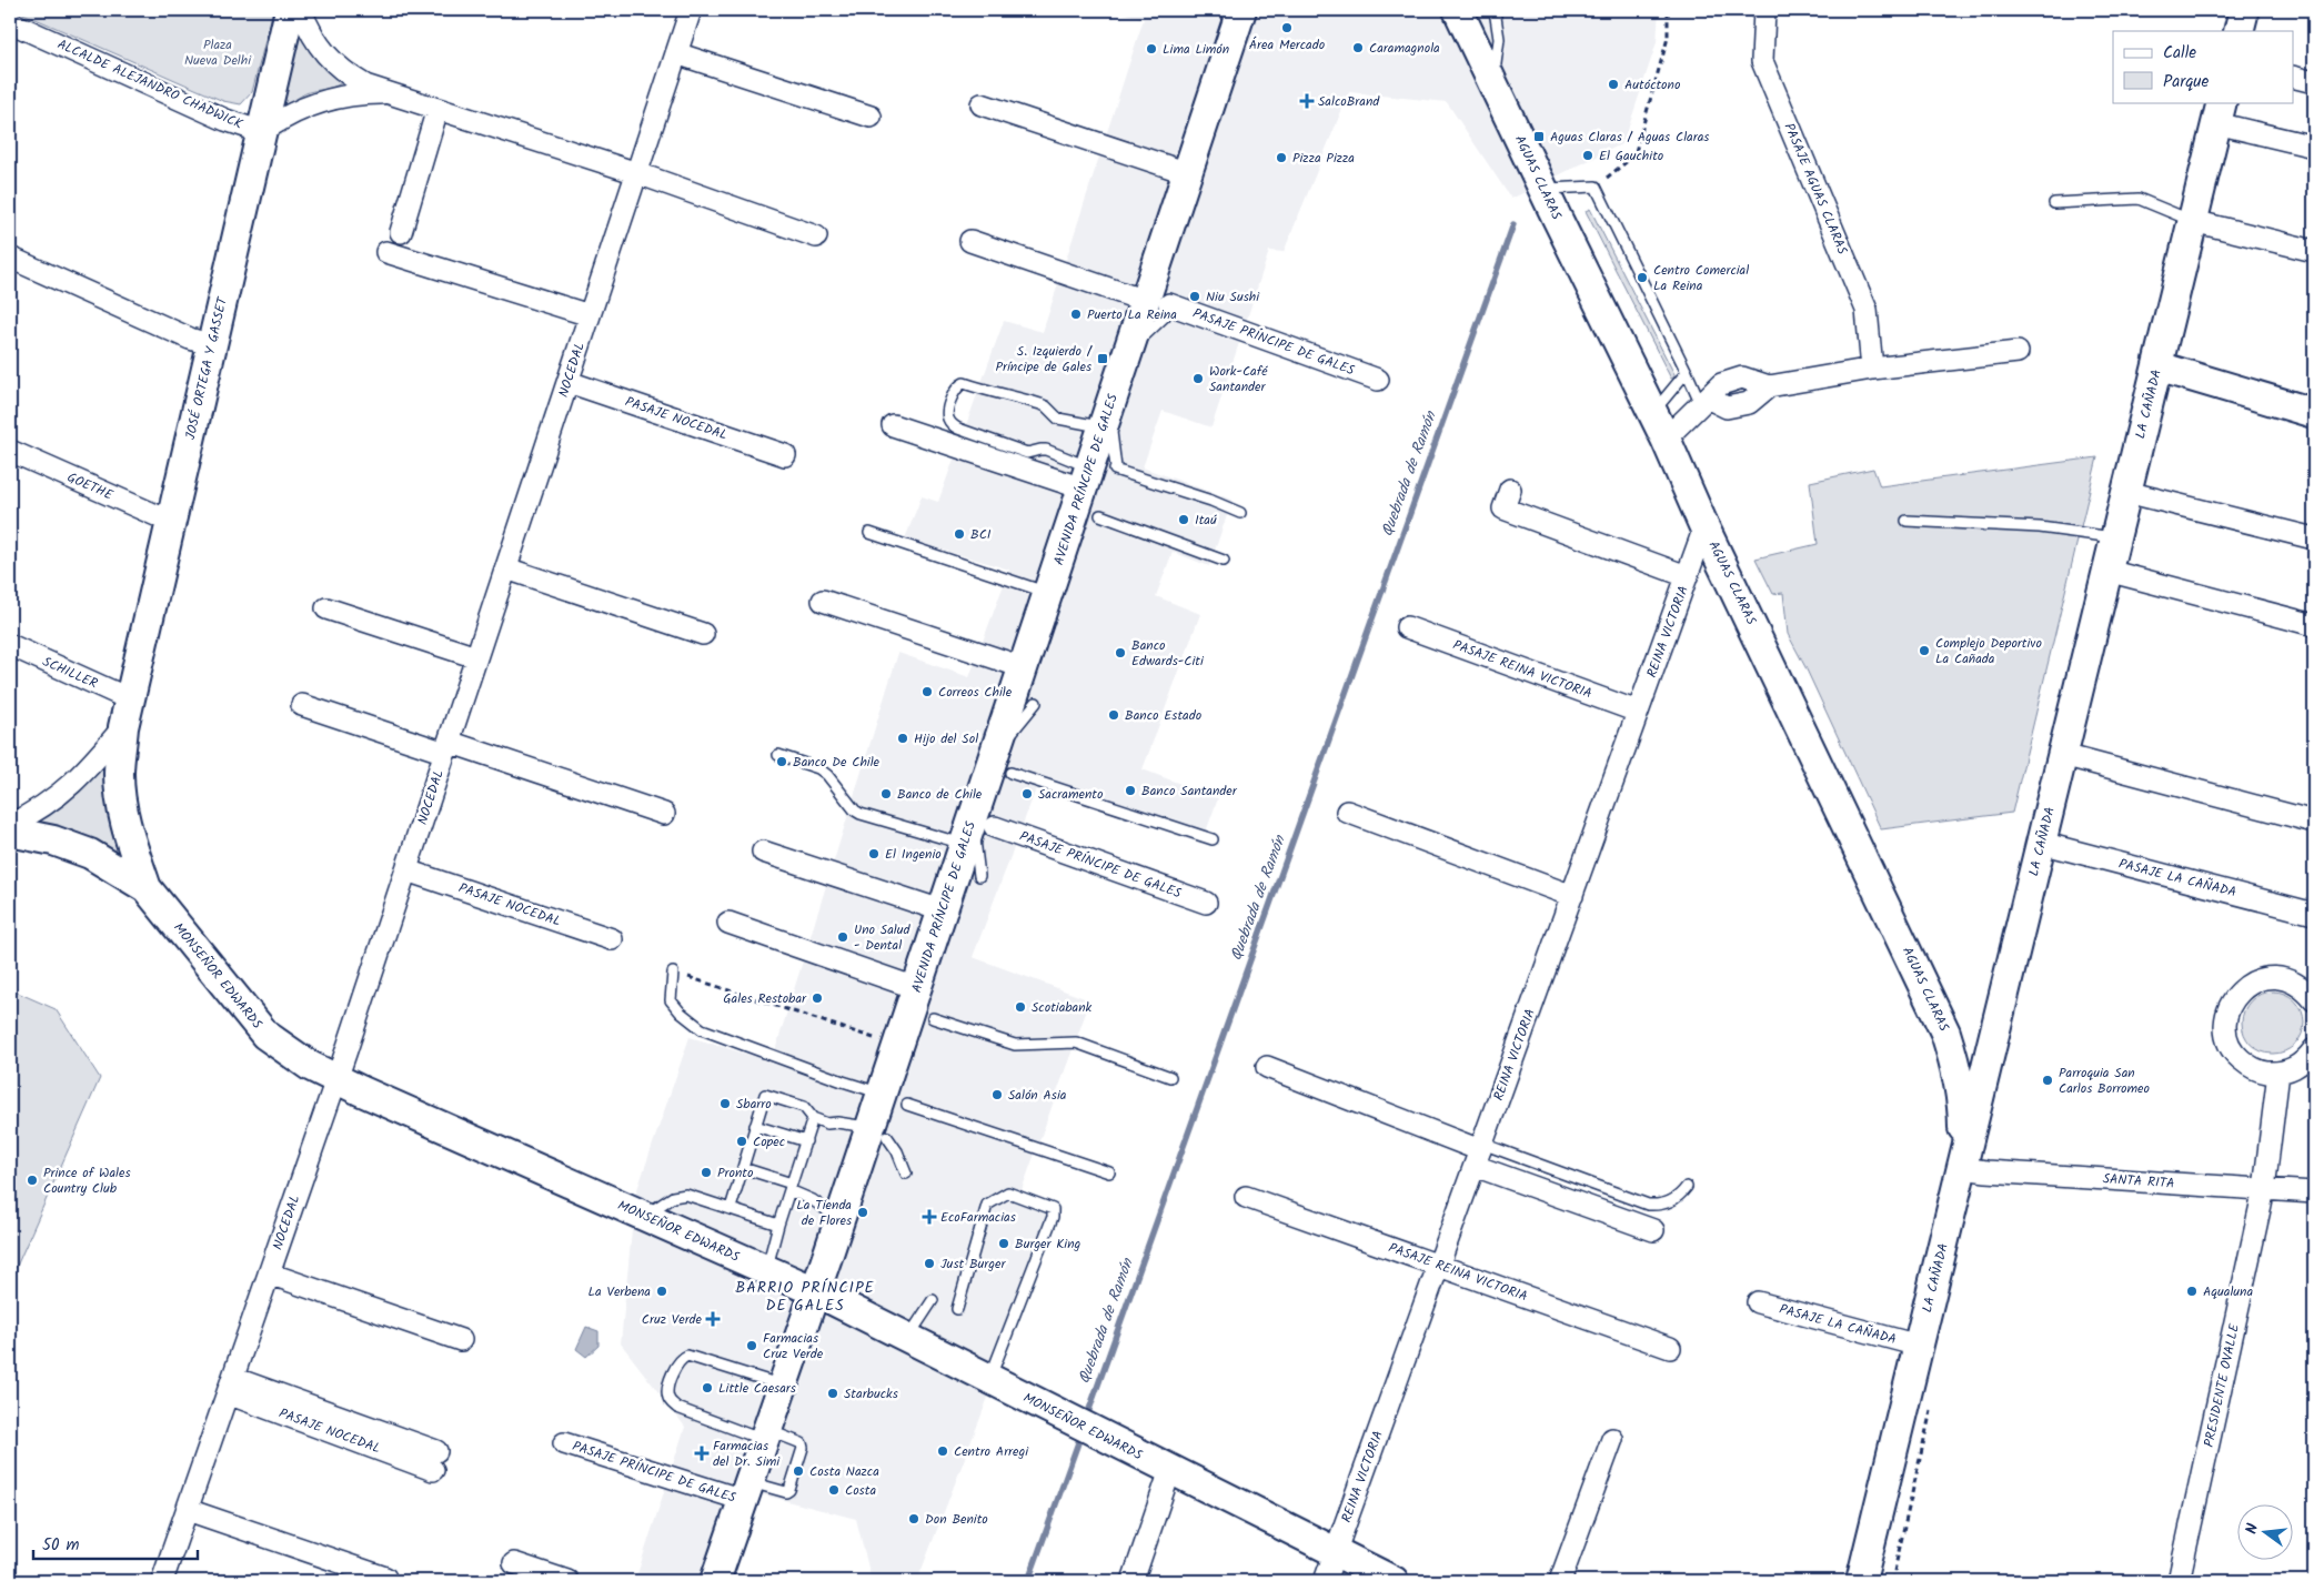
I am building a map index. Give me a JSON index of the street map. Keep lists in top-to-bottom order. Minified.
{"streets":{"street":["ALCALDE ALEJANDRO CHADWICK","AGUAS CLARAS","PASAJE AGUAS CLARAS","PASAJE PRÍNCIPE DE GALES","JOSÉ ORTEGA Y GASSET","NOCEDAL","LA CAÑADA","PASAJE NOCEDAL","AVENIDA PRÍNCIPE DE GALES","GOETHE","REINA VICTORIA","PASAJE REINA VICTORIA","SCHILLER","PASAJE LA CAÑADA","MONSEÑOR EDWARDS","SANTA RITA","PRESIDENTE OVALLE"]},"crossings":[["ALCALDE ALEJANDRO CHADWICK","JOSÉ ORTEGA Y GASSET"],["AGUAS CLARAS","LA CAÑADA"],["AGUAS CLARAS","REINA VICTORIA"],["AGUAS CLARAS","SANTA RITA"],["PASAJE PRÍNCIPE DE GALES","AVENIDA PRÍNCIPE DE GALES"],["JOSÉ ORTEGA Y GASSET","GOETHE"],["JOSÉ ORTEGA Y GASSET","SCHILLER"],["JOSÉ ORTEGA Y GASSET","MONSEÑOR EDWARDS"],["NOCEDAL","PASAJE NOCEDAL"],["NOCEDAL","MONSEÑOR EDWARDS"],["LA CAÑADA","PASAJE LA CAÑADA"],["LA CAÑADA","SANTA RITA"],["AVENIDA PRÍNCIPE DE GALES","MONSEÑOR EDWARDS"],["REINA VICTORIA","PASAJE REINA VICTORIA"],["REINA VICTORIA","MONSEÑOR EDWARDS"],["SANTA RITA","PRESIDENTE OVALLE"]],"districts":["BARRIO PRÍNCIPE DE GALES"],"water":["Quebrada de Ramón"],"parks":["Plaza Nueva Delhi"],"places":{"other":["Área Mercado","Caramagnola","Lima Limón","Autóctono","El Gauchito","Pizza Pizza","Centro Comercial La Reina","Niu Sushi","Puerto La Reina","Work-Café Santander","Itaú","BCI","Complejo Deportivo La Cañada","Banco Edwards-Citi","Correos Chile","Banco Estado","Hijo del Sol","Banco De Chile","Banco Santander","Banco de Chile","Sacramento","El Ingenio","Uno Salud - Dental","Gales Restobar","Scotiabank","Parroquia San Carlos Borromeo","Salón Asia","Sbarro","Copec","Pronto","Prince of Wales Country Club","La Tienda de Flores","Burger King","Just Burger","La Verbena","Aqualuna","Farmacias Cruz Verde","Little Caesars","Starbucks","Centro Arregi","Costa Nazca","Costa","Don Benito"],"health":["SalcoBrand","EcoFarmacias","Cruz Verde","Farmacias del Dr. Simi"],"transit":["Aguas Claras / Aguas Claras","S. Izquierdo / Príncipe de Gales"]},"legend":["Calle","Parque"],"scale_bar":"50 m","north":"left"}
